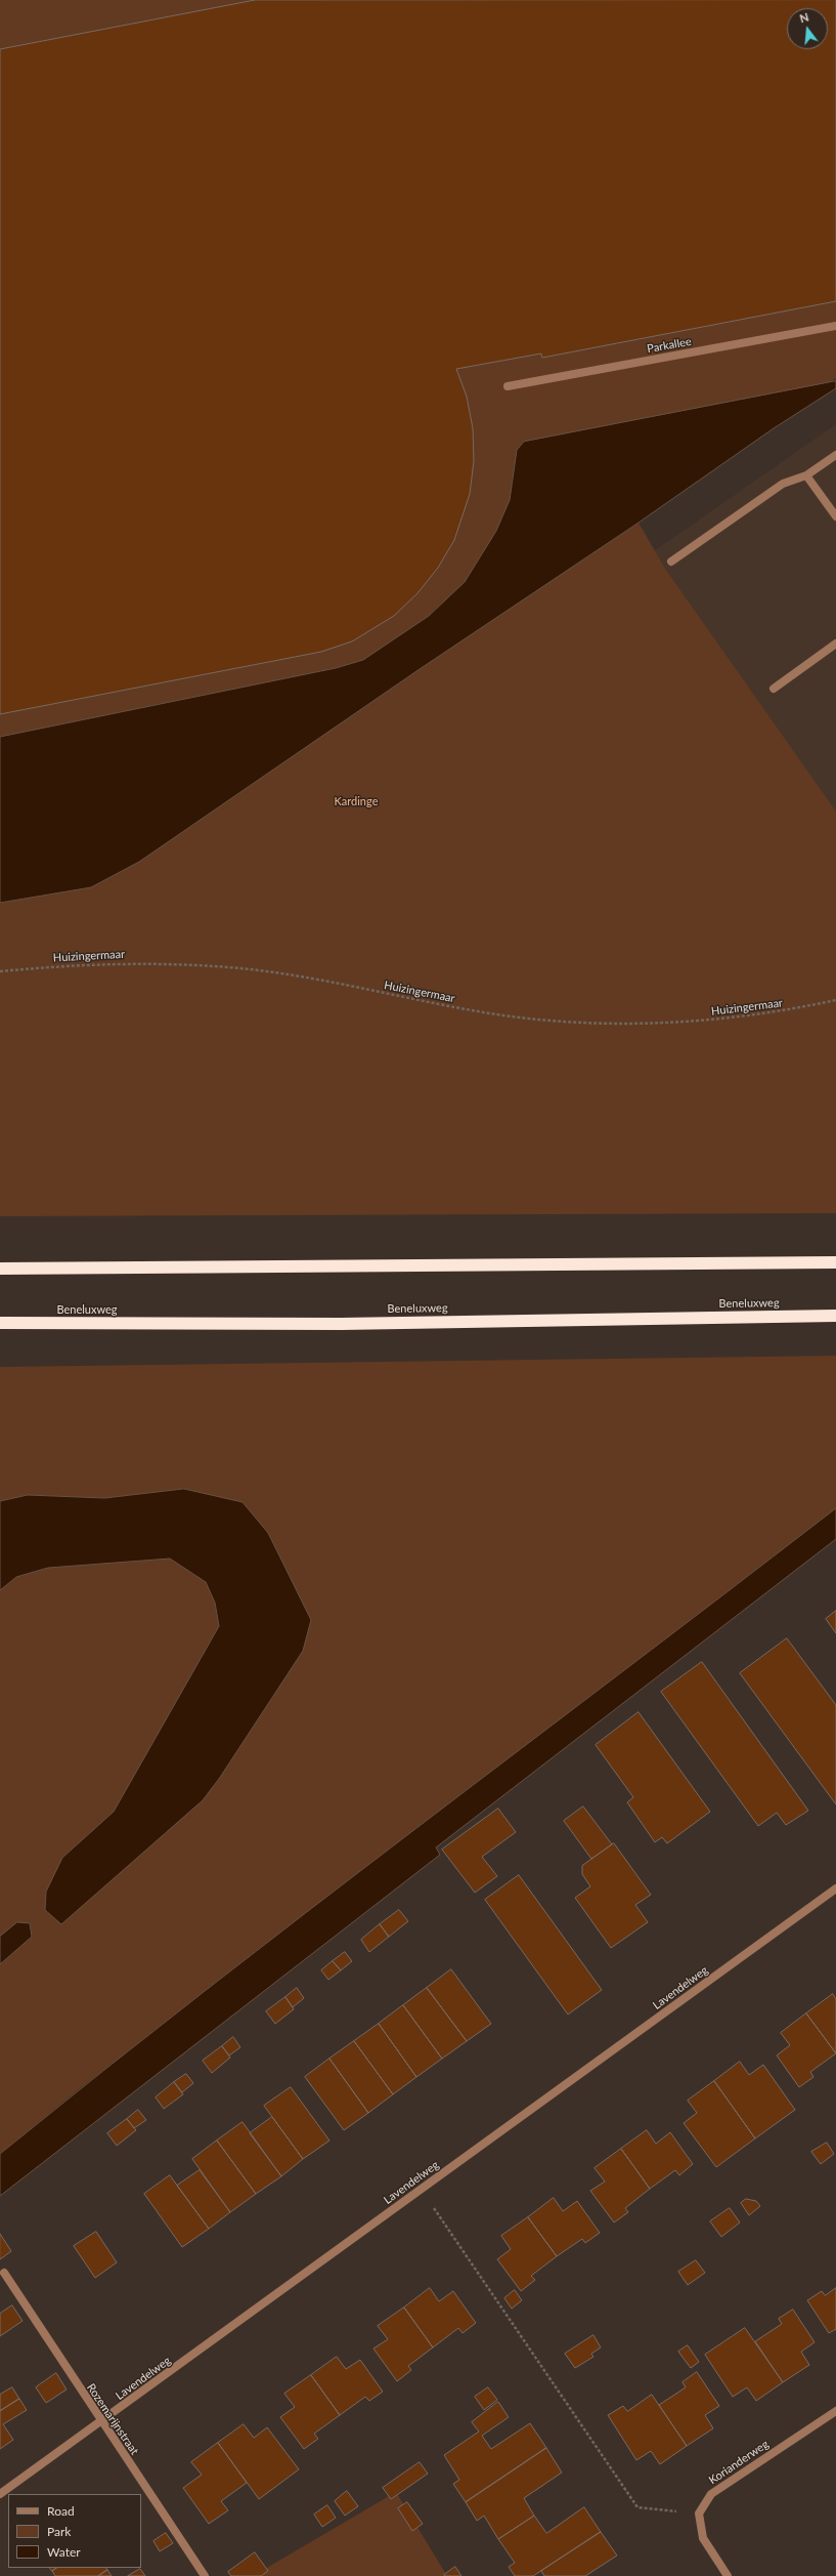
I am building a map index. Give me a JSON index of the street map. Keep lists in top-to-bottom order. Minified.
{"streets":{"highway":["Beneluxweg"],"street":["Parkallee","Lavendelweg","Rozemarijnstraat","Korianderweg"],"path":["Huizingermaar"]},"crossings":[["Lavendelweg","Rozemarijnstraat"]],"parks":["Kardinge"],"legend":["Road","Park","Water"],"north":"top"}
